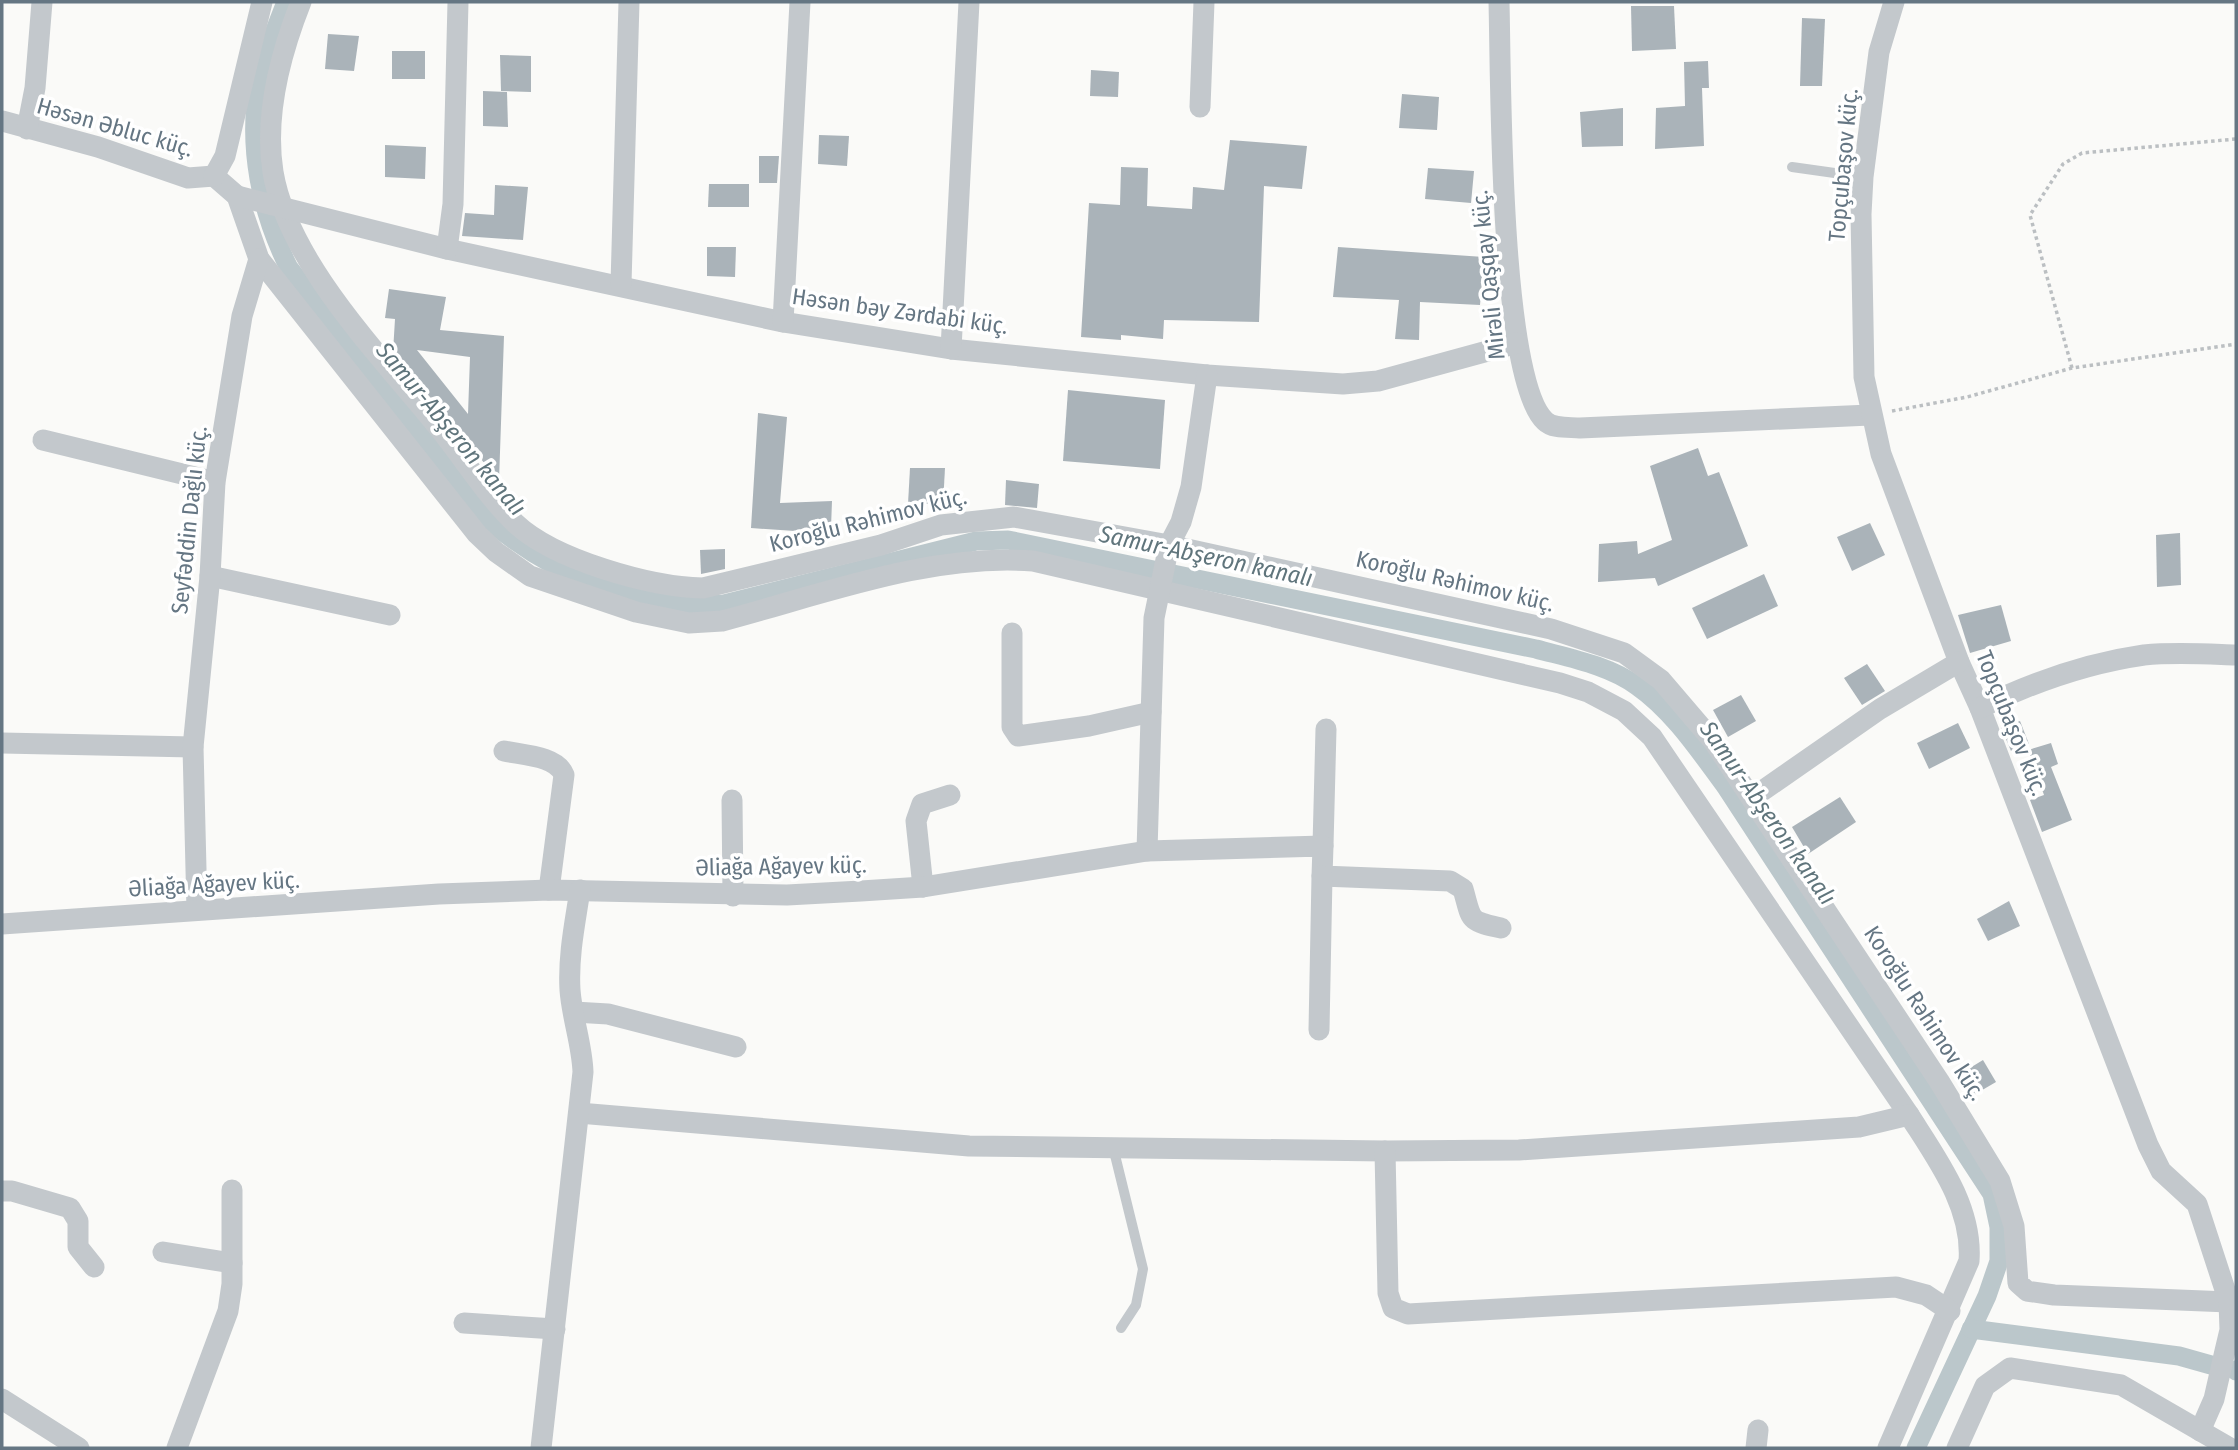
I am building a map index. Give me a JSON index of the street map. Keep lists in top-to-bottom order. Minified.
{"streets":{"street":["Həsən Əbluc küç.","Topçubaşov küç.","Mirəli Qaşqay küç.","Həsən bəy Zərdabi küç.","Seyfəddin Dağlı küç.","Koroğlu Rəhimov küç.","Əliağa Ağayev küç."]},"crossings":[["Topçubaşov küç.","Mirəli Qaşqay küç."],["Topçubaşov küç.","Koroğlu Rəhimov küç."],["Mirəli Qaşqay küç.","Həsən bəy Zərdabi küç."],["Həsən bəy Zərdabi küç.","Koroğlu Rəhimov küç."],["Seyfəddin Dağlı küç.","Əliağa Ağayev küç."]],"water":["Samur-Abşeron kanalı"]}
